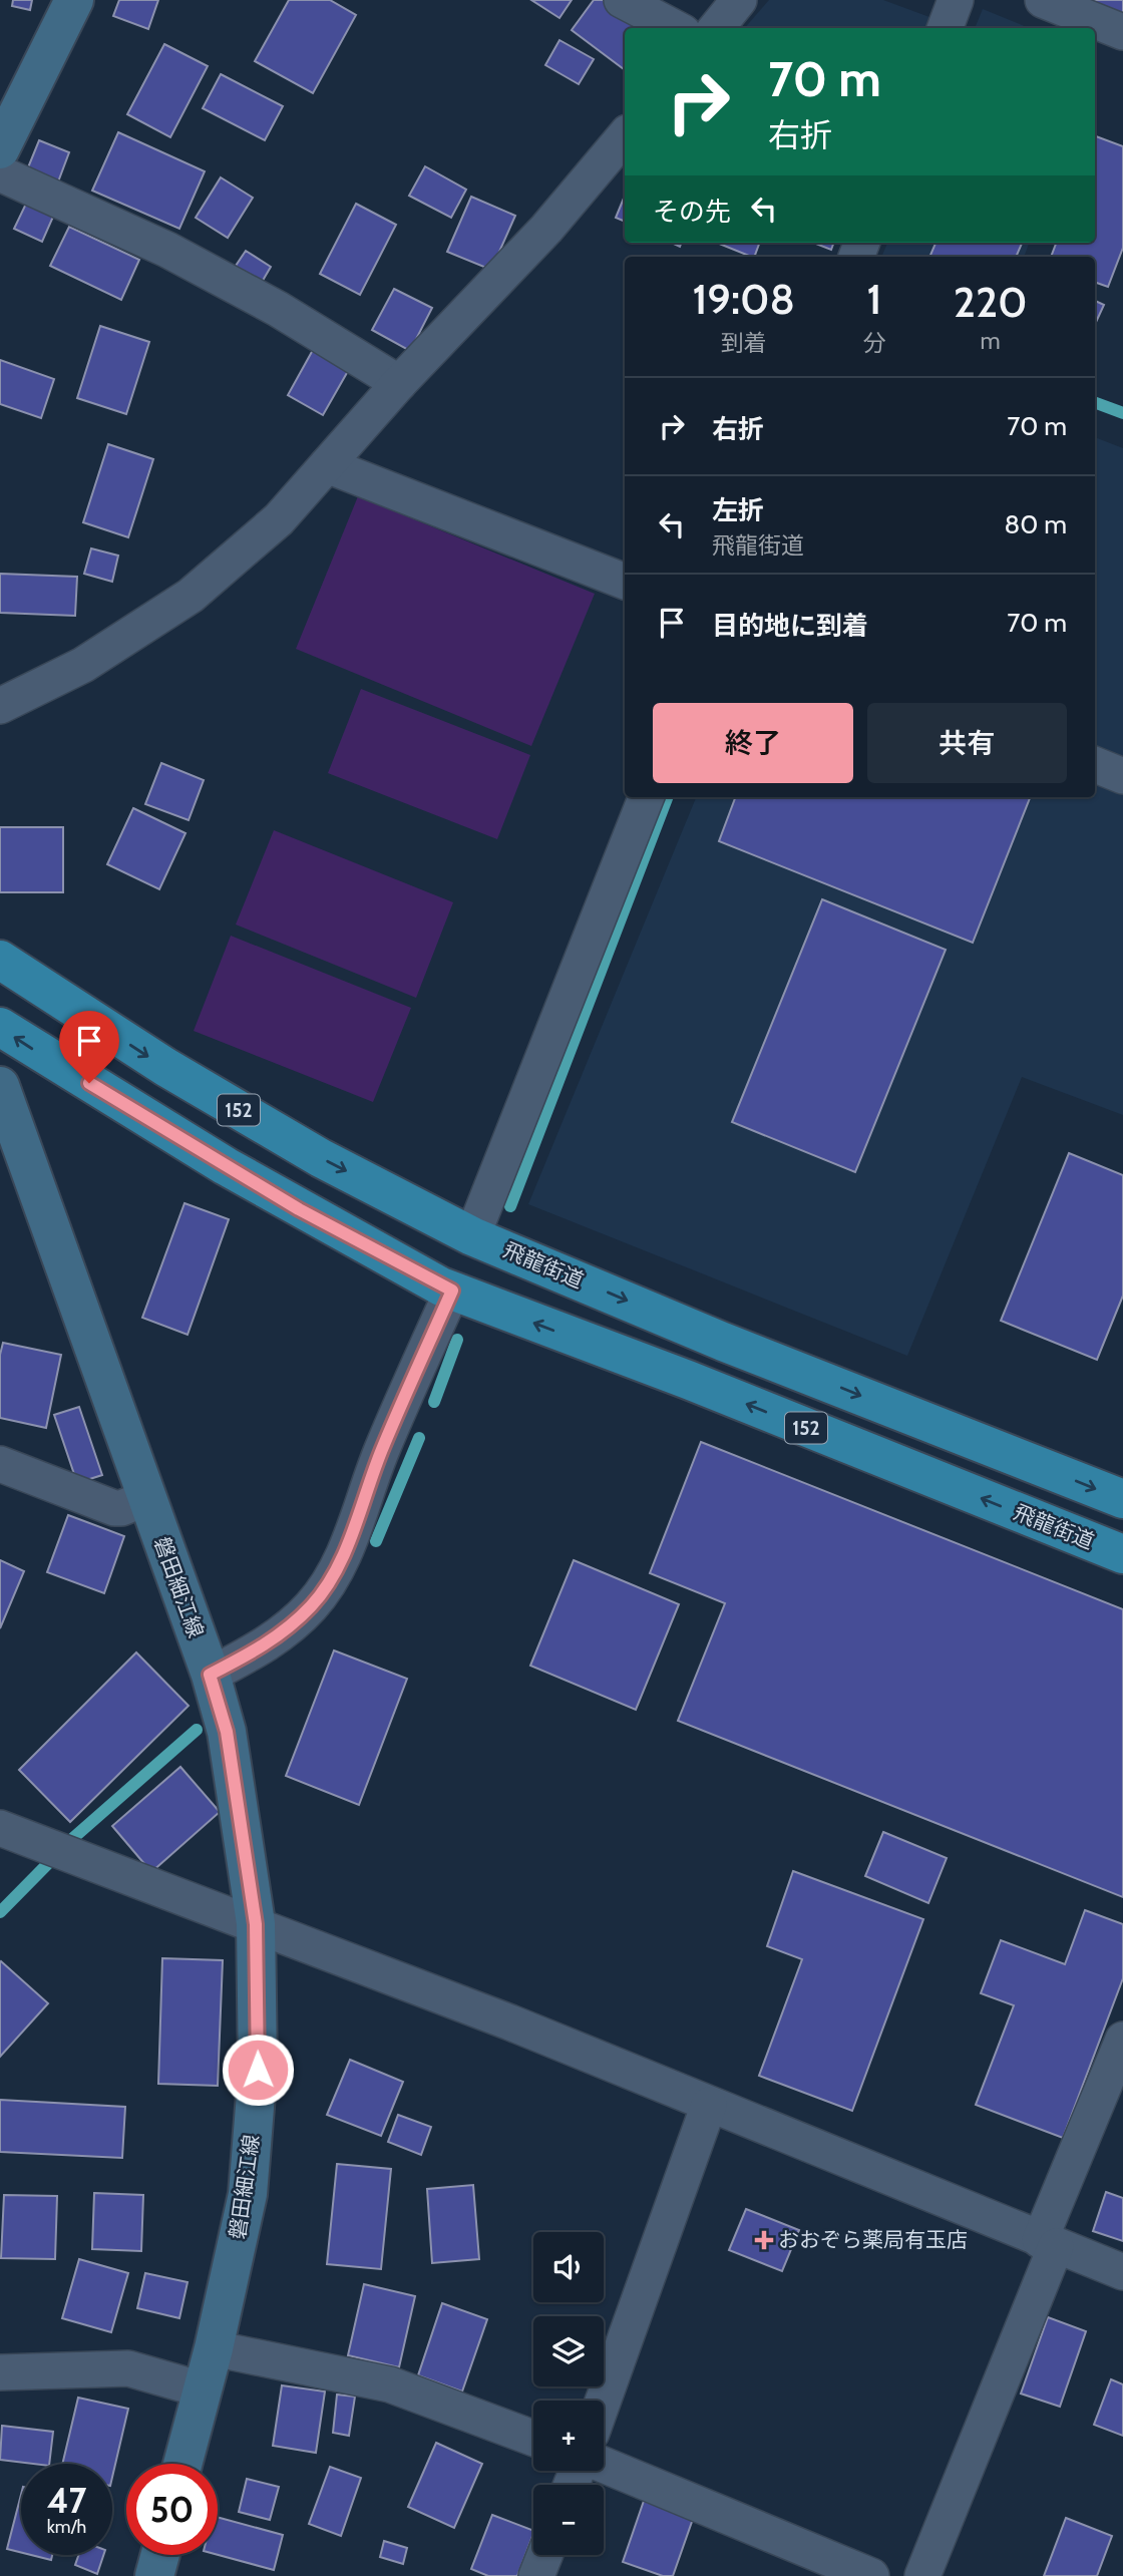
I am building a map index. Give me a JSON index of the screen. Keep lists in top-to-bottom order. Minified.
{"streets":{"highway":["152","飛龍街道"],"main road":["磐田細江線"]},"places":{"health":["おおぞら薬局有玉店"]},"page":{"turn":["70 m","右折"],"then":"その先","eta":["19:08","到着","1","分","220","m"],"list":[{"name":"右折","value":"70 m"},{"name":"左折","note":"飛龍街道","value":"80 m"},{"name":"目的地に到着","value":"70 m"}],"buttons":["終了","共有"],"map_buttons":["+","−"],"speed":"47 km/h","limit":"50"}}
